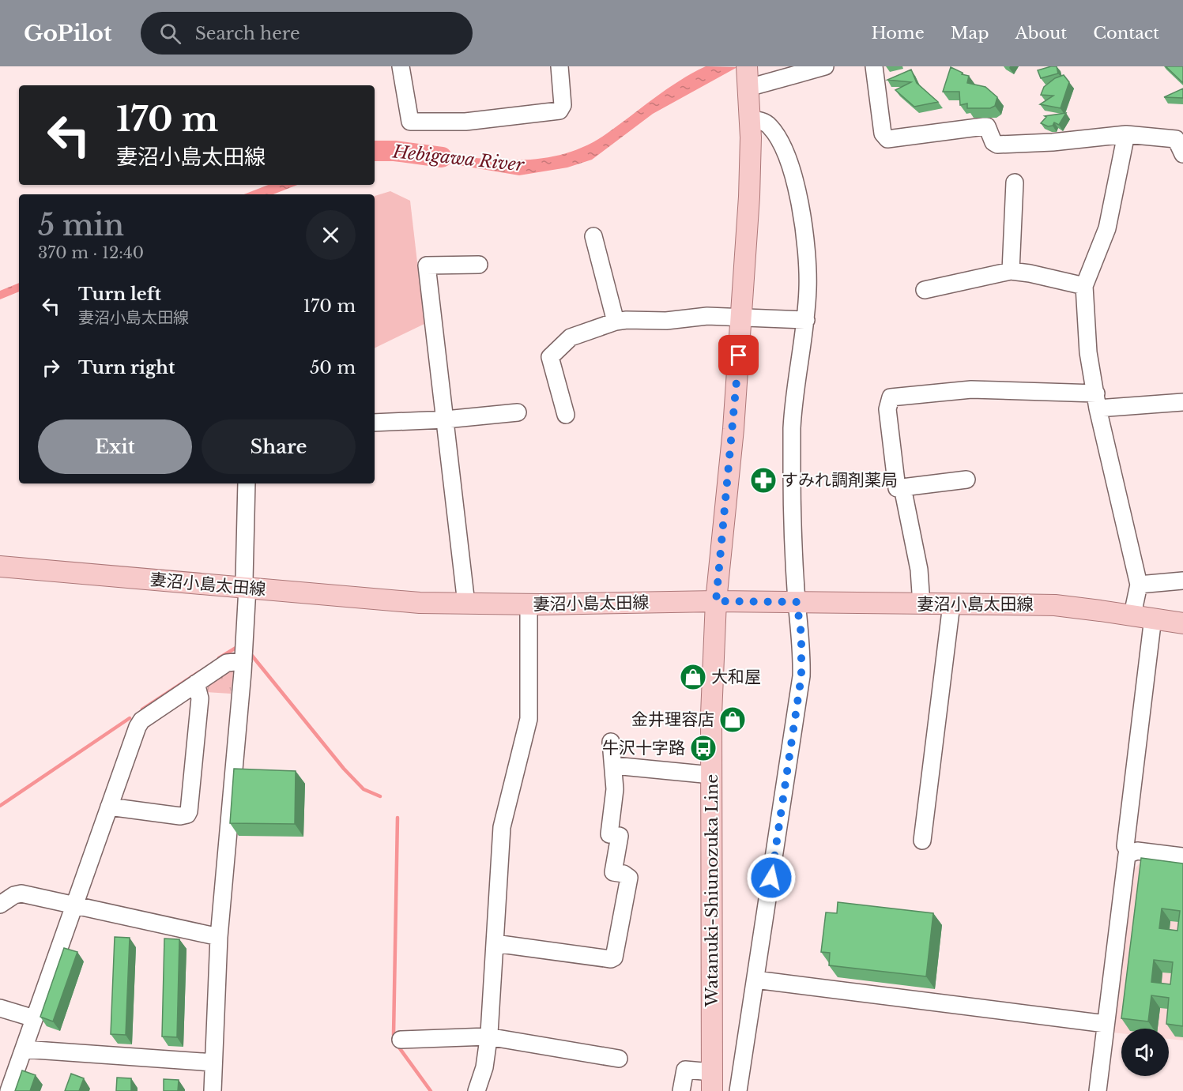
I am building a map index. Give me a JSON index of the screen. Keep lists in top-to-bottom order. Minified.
{"streets":{"main road":["妻沼小島太田線","Watanuki-Shiunozuka Line"]},"crossings":[["妻沼小島太田線","Watanuki-Shiunozuka Line"]],"water":["Hebigawa River"],"places":{"pharmacy":["すみれ調剤薬局"],"shop":["大和屋","金井理容店"],"bus stop":["牛沢十字路"]},"page":{"header":"GoPilot","search":"Search here","nav":["Home","Map","About","Contact"],"turn":["170 m","妻沼小島太田線"],"heading":["5 min","370 m · 12:40"],"list":[{"name":"Turn left","note":"妻沼小島太田線","value":"170 m"},{"name":"Turn right","value":"50 m"}],"buttons":["Exit","Share"]}}
